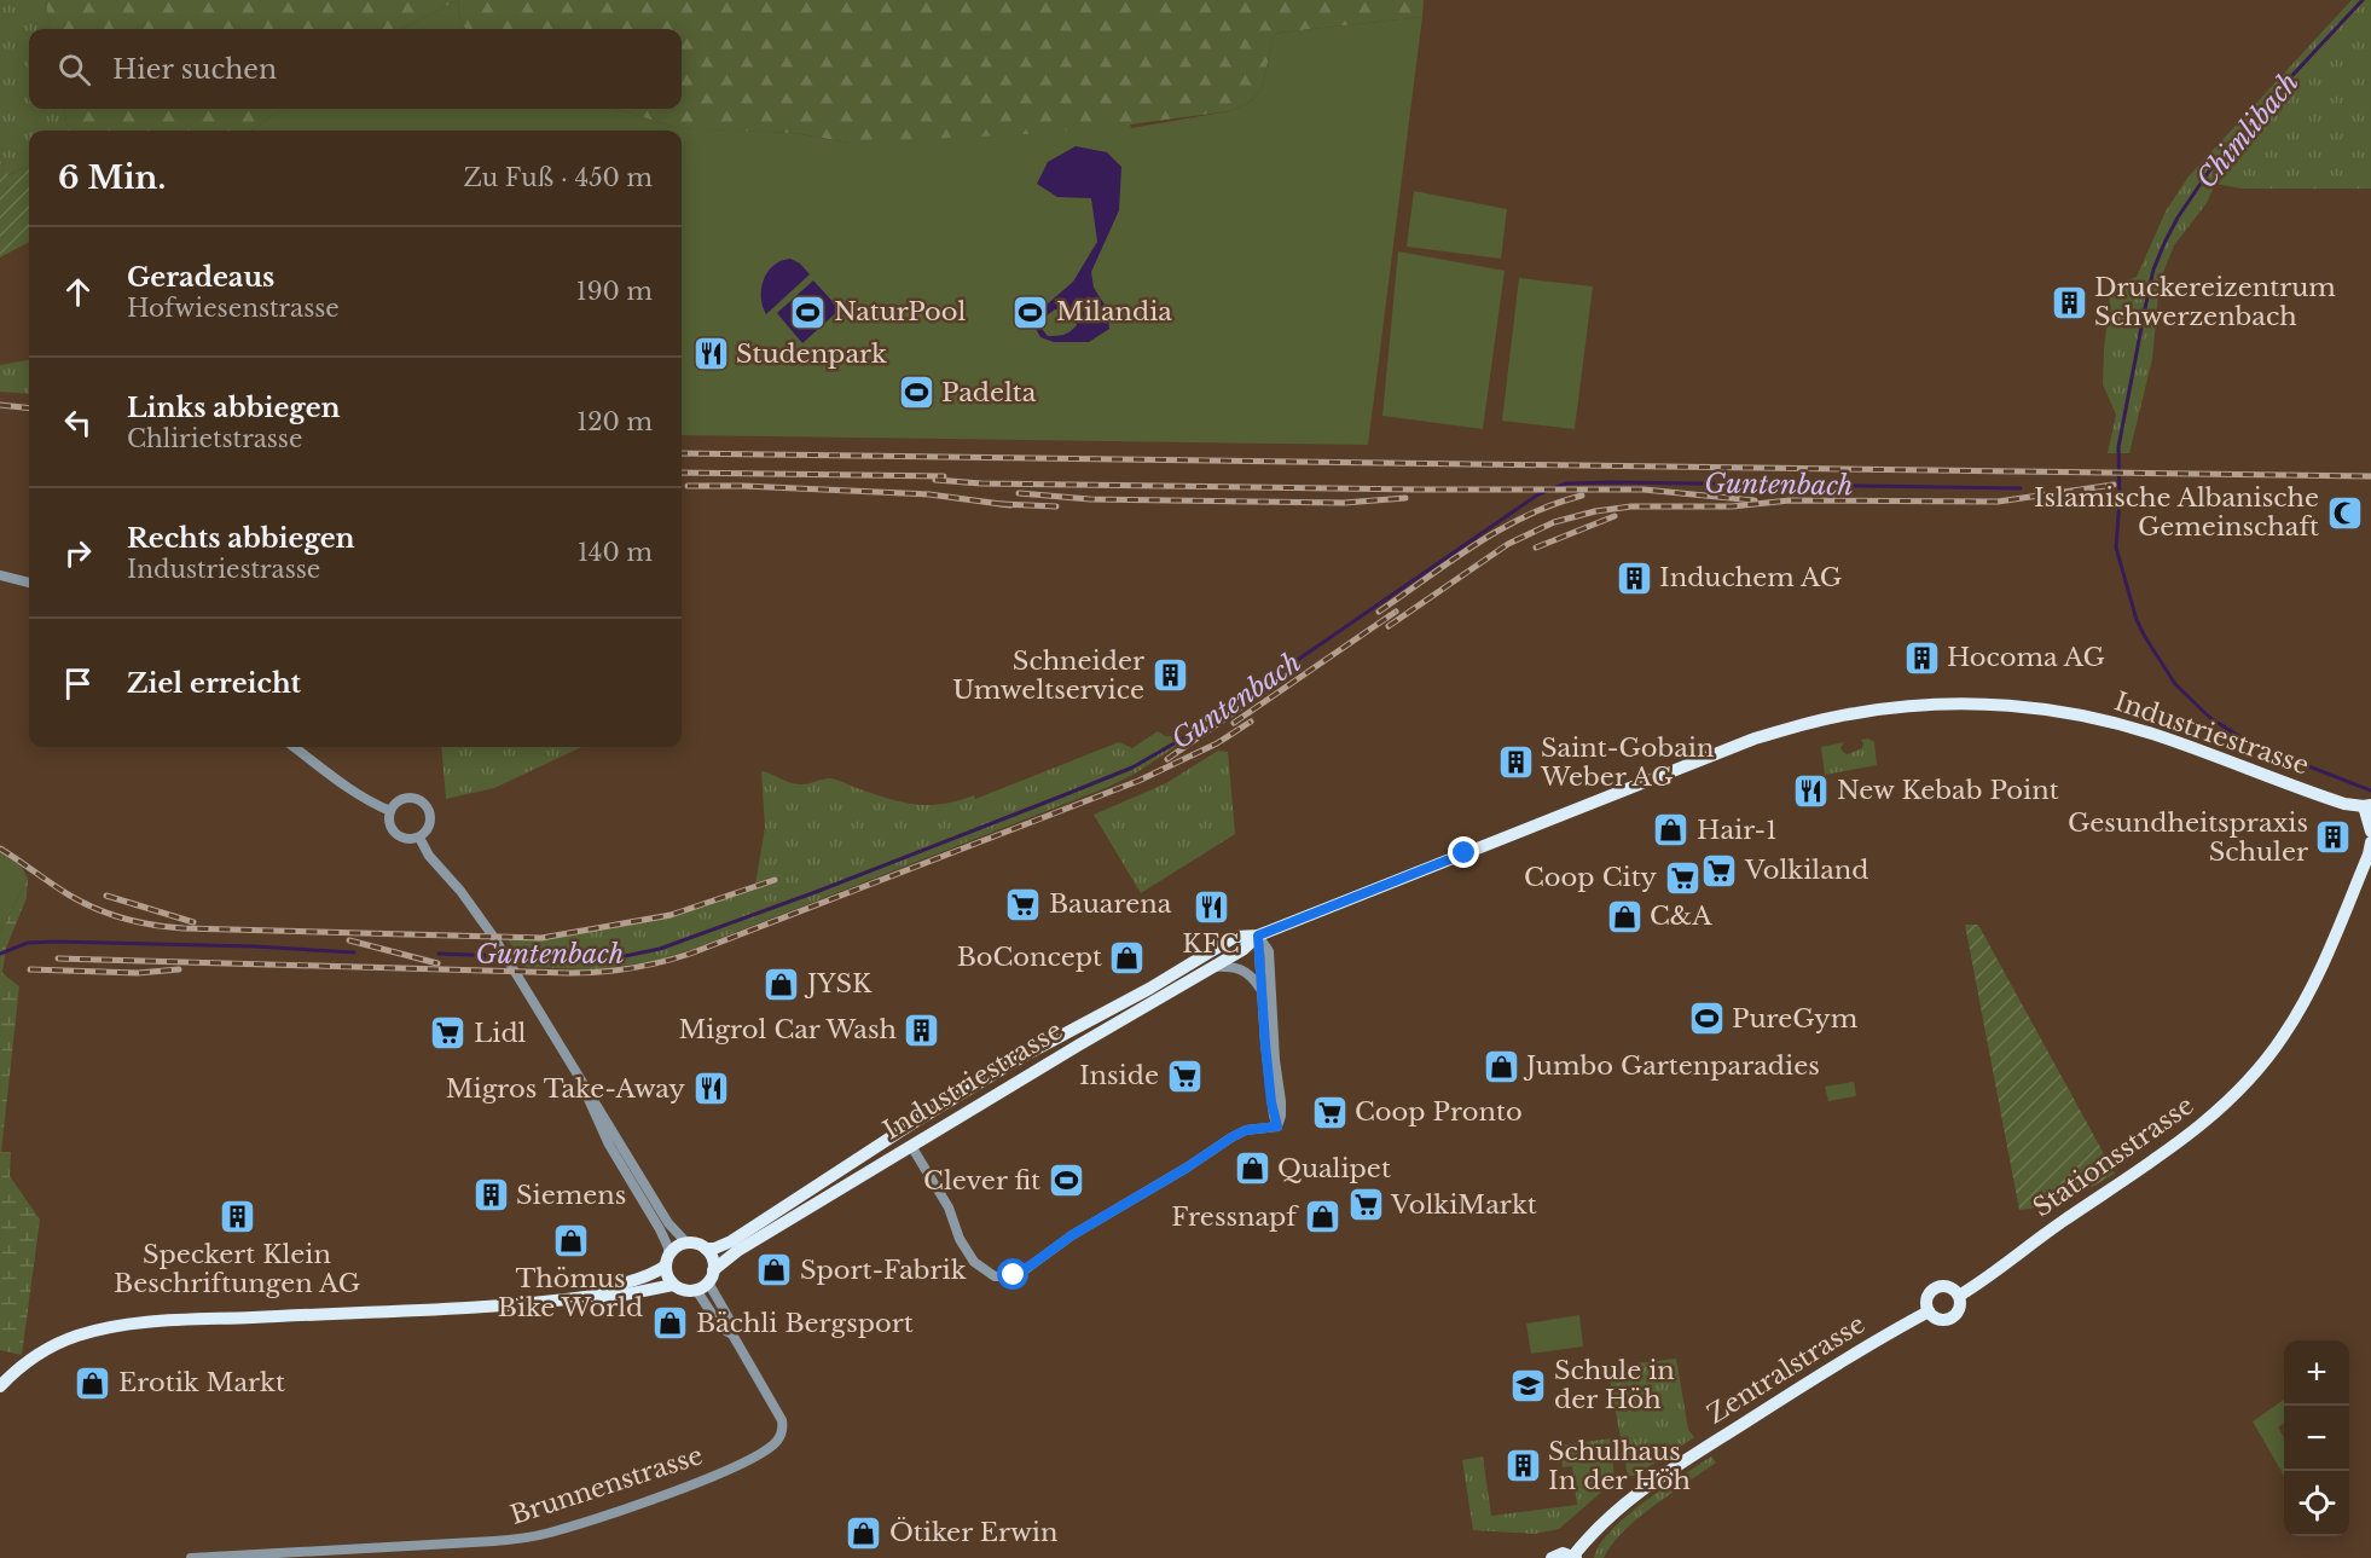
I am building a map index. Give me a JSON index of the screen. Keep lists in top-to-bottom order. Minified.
{"streets":{"main road":["Industriestrasse","Stationsstrasse","Zentralstrasse"],"street":["Brunnenstrasse"]},"crossings":[["Industriestrasse","Brunnenstrasse"],["Stationsstrasse","Zentralstrasse"]],"water":["Chimlibach","Guntenbach"],"places":{"building":["Druckereizentrum Schwerzenbach","Induchem AG","Hocoma AG","Schneider Umweltservice","Saint-Gobain Weber AG","Gesundheitspraxis Schuler","Migrol Car Wash","Siemens","Speckert Klein Beschriftungen AG","Schulhaus In der Höh"],"sports":["NaturPool","Milandia","Padelta","PureGym","Clever fit"],"restaurant":["Studenpark","New Kebab Point","KFC","Migros Take-Away"],"mosque":["Islamische Albanische Gemeinschaft"],"shop":["Hair-1","C&A","BoConcept","JYSK","Jumbo Gartenparadies","Qualipet","Fressnapf","Thömus Bike World","Sport-Fabrik","Bächli Bergsport","Erotik Markt","Ötiker Erwin"],"supermarket":["Volkiland","Coop City","Bauarena","Lidl","Inside","Coop Pronto","VolkiMarkt"],"school or university":["Schule in der Höh"]},"page":{"search":"Hier suchen","heading":["6 Min.","Zu Fuß · 450 m"],"list":[["Geradeaus","Hofwiesenstrasse","190 m"],["Links abbiegen","Chlirietstrasse","120 m"],["Rechts abbiegen","Industriestrasse","140 m"],"Ziel erreicht"],"map_buttons":["+","−"]}}
